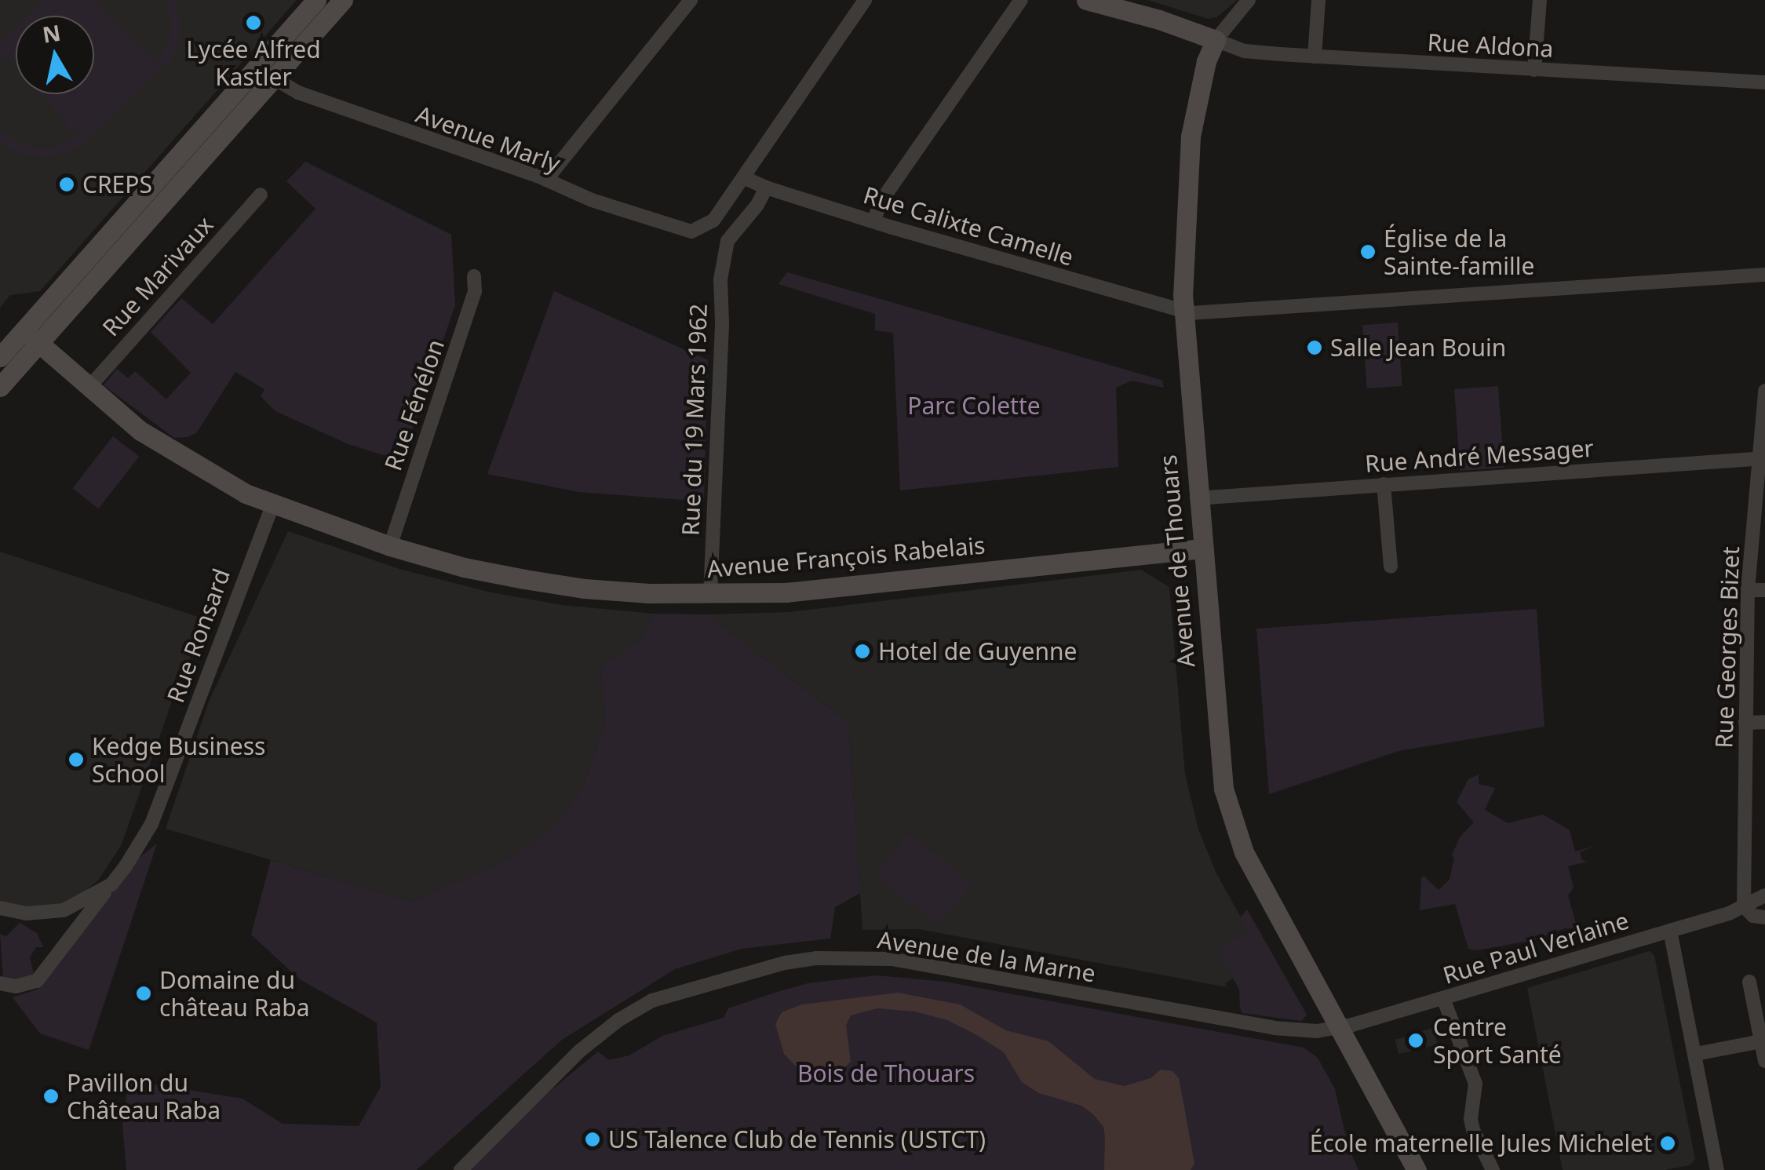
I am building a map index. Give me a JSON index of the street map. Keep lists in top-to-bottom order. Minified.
{"streets":{"street":["Rue Aldona","Avenue Marly","Rue Calixte Camelle","Rue Marivaux","Rue Fénélon","Rue du 19 Mars 1962","Rue André Messager","Avenue François Rabelais","Avenue de Thouars","Rue Ronsard","Rue Georges Bizet","Rue Paul Verlaine","Avenue de la Marne"]},"crossings":[["Rue Aldona","Avenue de Thouars"],["Avenue Marly","Rue Calixte Camelle"],["Rue Calixte Camelle","Rue du 19 Mars 1962"],["Rue Calixte Camelle","Avenue de Thouars"],["Rue Marivaux","Avenue François Rabelais"],["Rue Fénélon","Avenue François Rabelais"],["Rue du 19 Mars 1962","Avenue François Rabelais"],["Rue André Messager","Avenue de Thouars"],["Rue André Messager","Rue Georges Bizet"],["Avenue François Rabelais","Avenue de Thouars"],["Avenue François Rabelais","Rue Ronsard"],["Avenue de Thouars","Rue Paul Verlaine"],["Avenue de Thouars","Avenue de la Marne"],["Rue Georges Bizet","Rue Paul Verlaine"],["Rue Paul Verlaine","Avenue de la Marne"]],"parks":["Parc Colette","Bois de Thouars"],"places":["Lycée Alfred Kastler","CREPS","Église de la Sainte-famille","Salle Jean Bouin","Hotel de Guyenne","Kedge Business School","Domaine du château Raba","Centre Sport Santé","Pavillon du Château Raba","US Talence Club de Tennis (USTCT)","École maternelle Jules Michelet"],"north":"top"}
